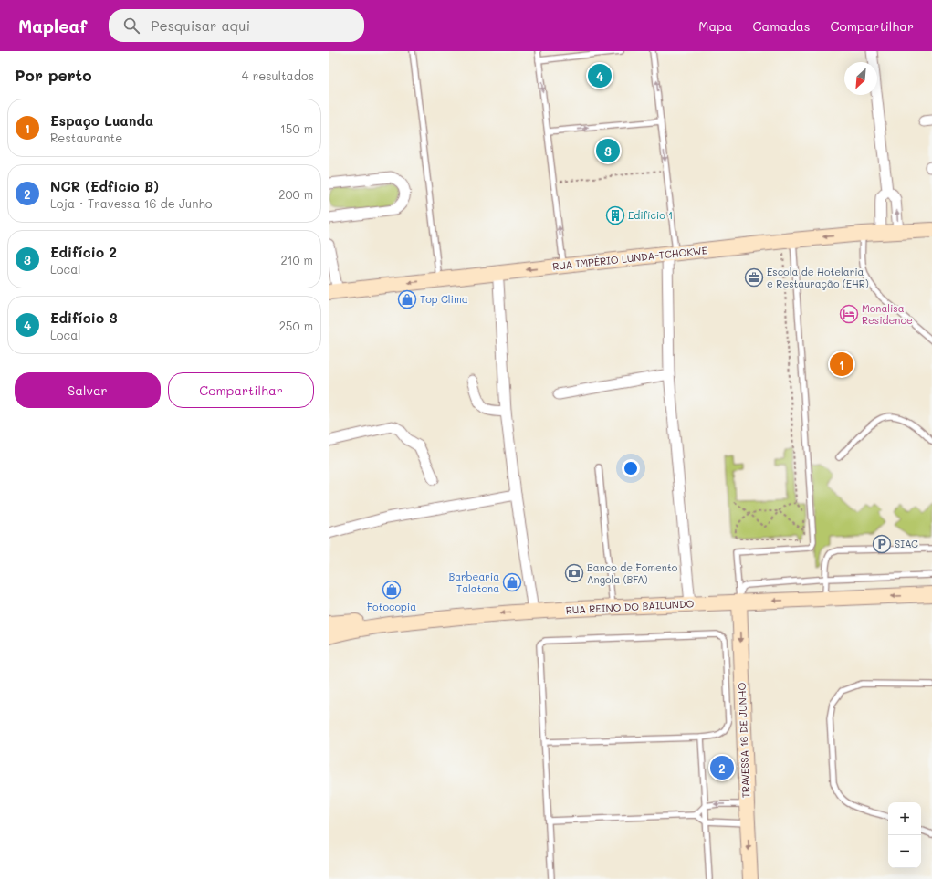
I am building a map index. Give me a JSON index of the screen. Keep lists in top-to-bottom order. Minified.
{"streets":{"street":["RUA IMPÉRIO LUNDA-TCHOKWE","RUA REINO DO BAILUNDO","TRAVESSA 16 DE JUNHO"]},"crossings":[["RUA REINO DO BAILUNDO","TRAVESSA 16 DE JUNHO"]],"one_way":["RUA IMPÉRIO LUNDA-TCHOKWE","RUA REINO DO BAILUNDO","TRAVESSA 16 DE JUNHO"],"places":{"building":["Edifício 1"],"office":["Escola de Hotelaria e Restauração (EHR)"],"shop":["Top Clima","Barbearia Talatona","Fotocopia"],"hotel":["Monalisa Residence"],"parking":["SIAC"],"bank":["Banco de Fomento Angola (BFA)"]},"north":"bottom left","page":{"header":"Mapleaf","search":"Pesquisar aqui","nav":["Mapa","Camadas","Compartilhar"],"heading":["Por perto","4 resultados"],"pins":["4","3","1","2"],"list":[{"mark":"1","name":"Espaço Luanda","note":"Restaurante","value":"150 m"},{"mark":"2","name":"NCR (Edficio B)","note":"Loja · Travessa 16 de Junho","value":"200 m"},{"mark":"3","name":"Edifício 2","note":"Local","value":"210 m"},{"mark":"4","name":"Edifício 3","note":"Local","value":"250 m"}],"buttons":["Salvar","Compartilhar"],"map_buttons":["+","−"]}}
